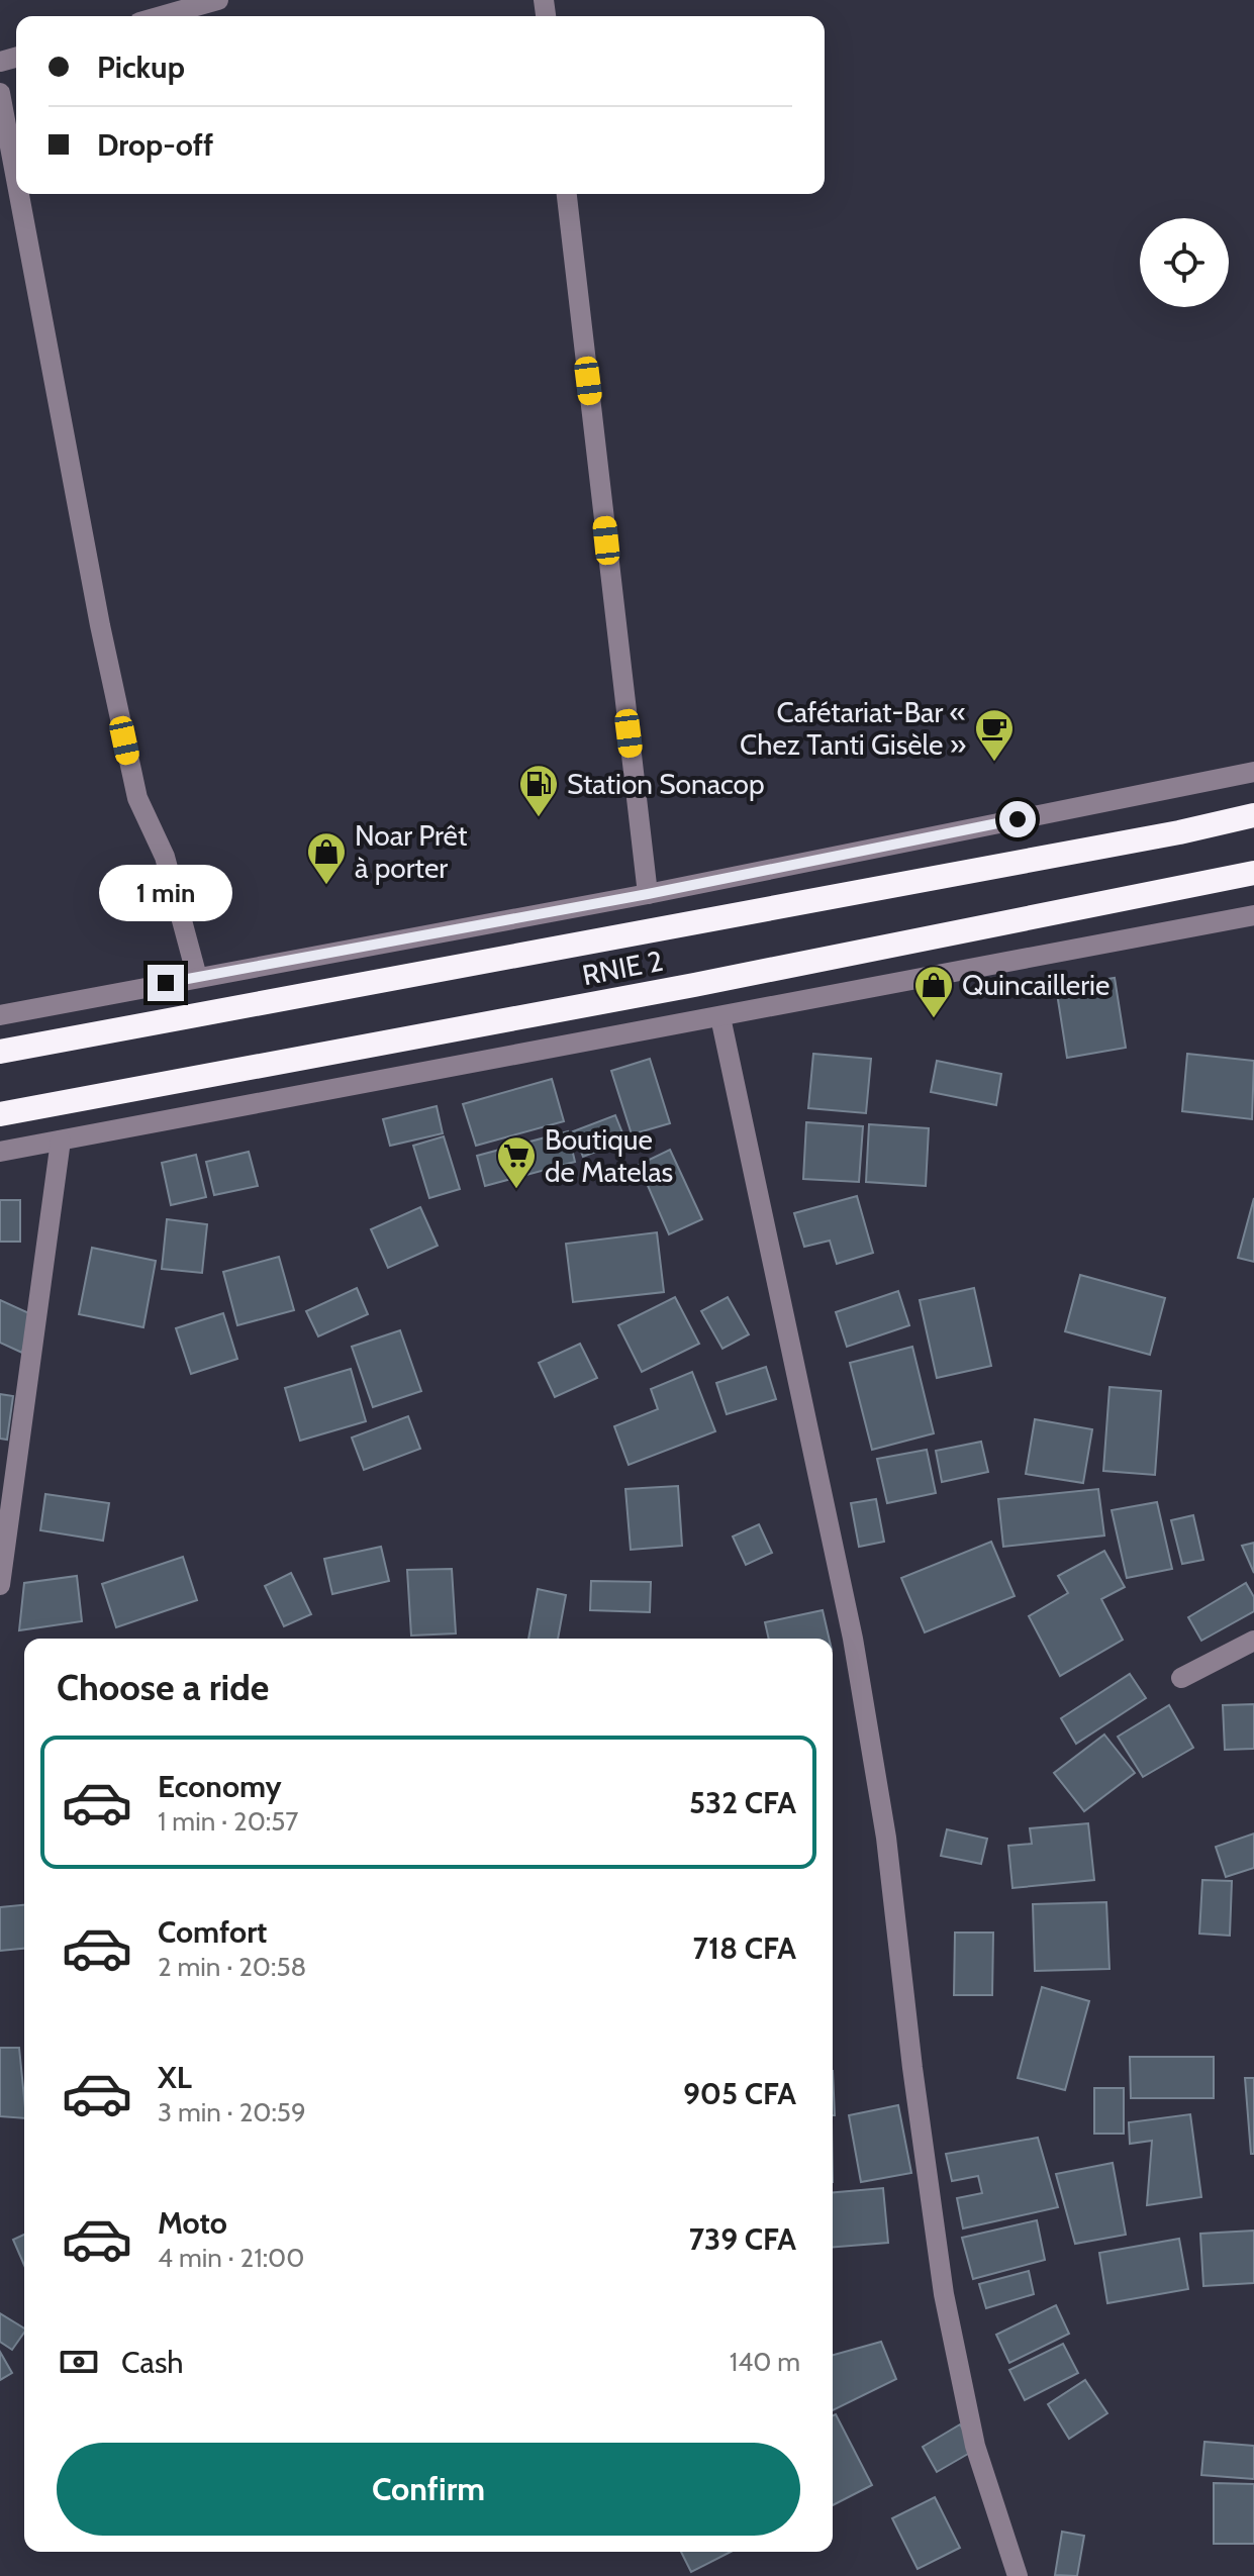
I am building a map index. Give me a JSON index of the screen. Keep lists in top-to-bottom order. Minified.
{"streets":{"highway":["RNIE 2"]},"places":{"cafe":["Cafétariat-Bar « Chez Tanti Gisèle »"],"fuel station":["Station Sonacop"],"shop":["Noar Prêt à porter","Quincaillerie"],"supermarket":["Boutique de Matelas"]},"page":{"banner":["Pickup","Drop-off"],"bubble":"1 min","heading":"Choose a ride","list":[{"name":"Economy","note":"1 min · 20:57","value":"532 CFA"},{"name":"Comfort","note":"2 min · 20:58","value":"718 CFA"},{"name":"XL","note":"3 min · 20:59","value":"905 CFA"},{"name":"Moto","note":"4 min · 21:00","value":"739 CFA"}],"pay":["Cash","140 m"],"buttons":"Confirm"}}
